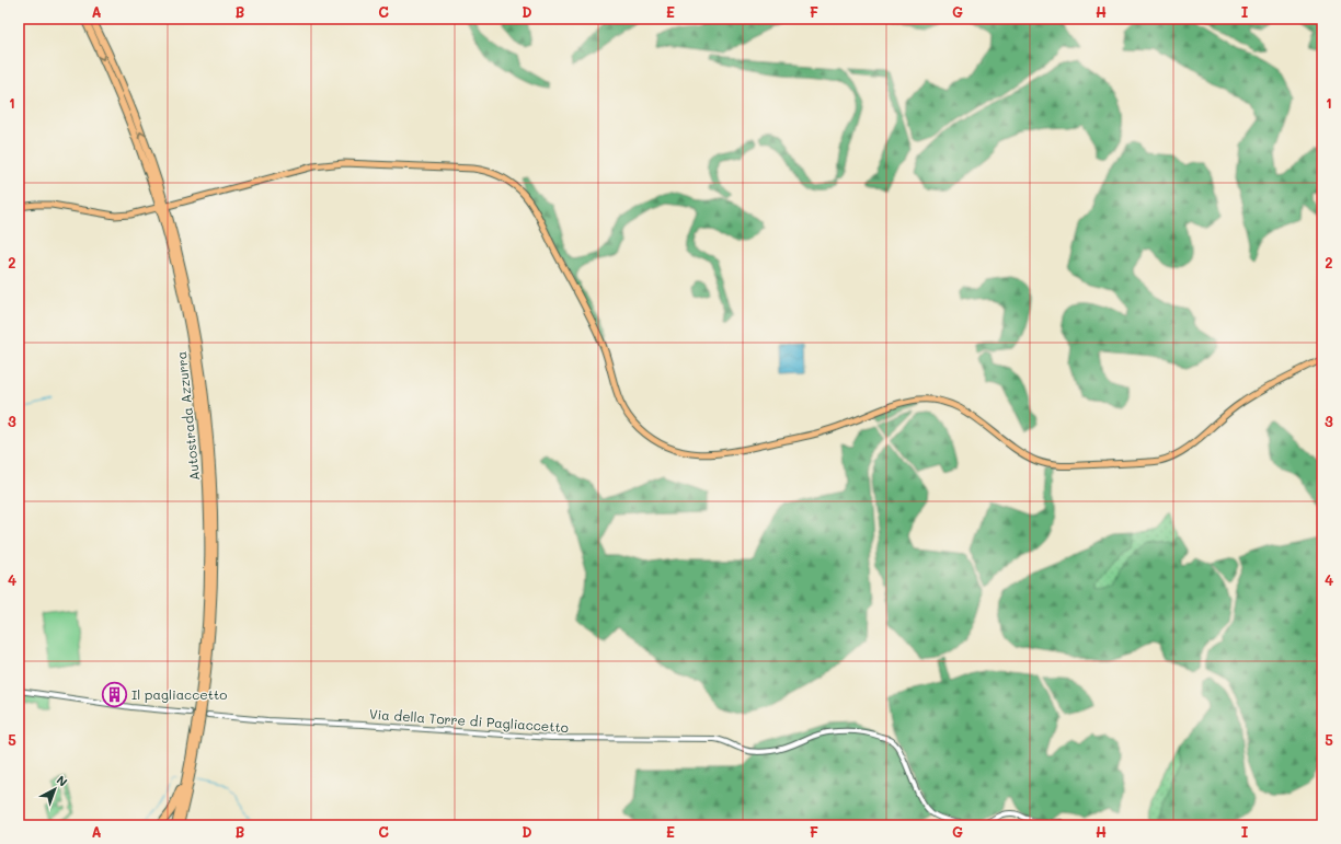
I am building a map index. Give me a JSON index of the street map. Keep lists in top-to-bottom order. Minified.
{"streets":{"highway":["Autostrada Azzurra"],"street":["Via della Torre di Pagliaccetto"]},"places":{"building":["Il pagliaccetto"]},"north":"top right","grid":{"columns":["A","B","C","D","E","F","G","H","I"],"rows":["1","2","3","4","5"]}}
